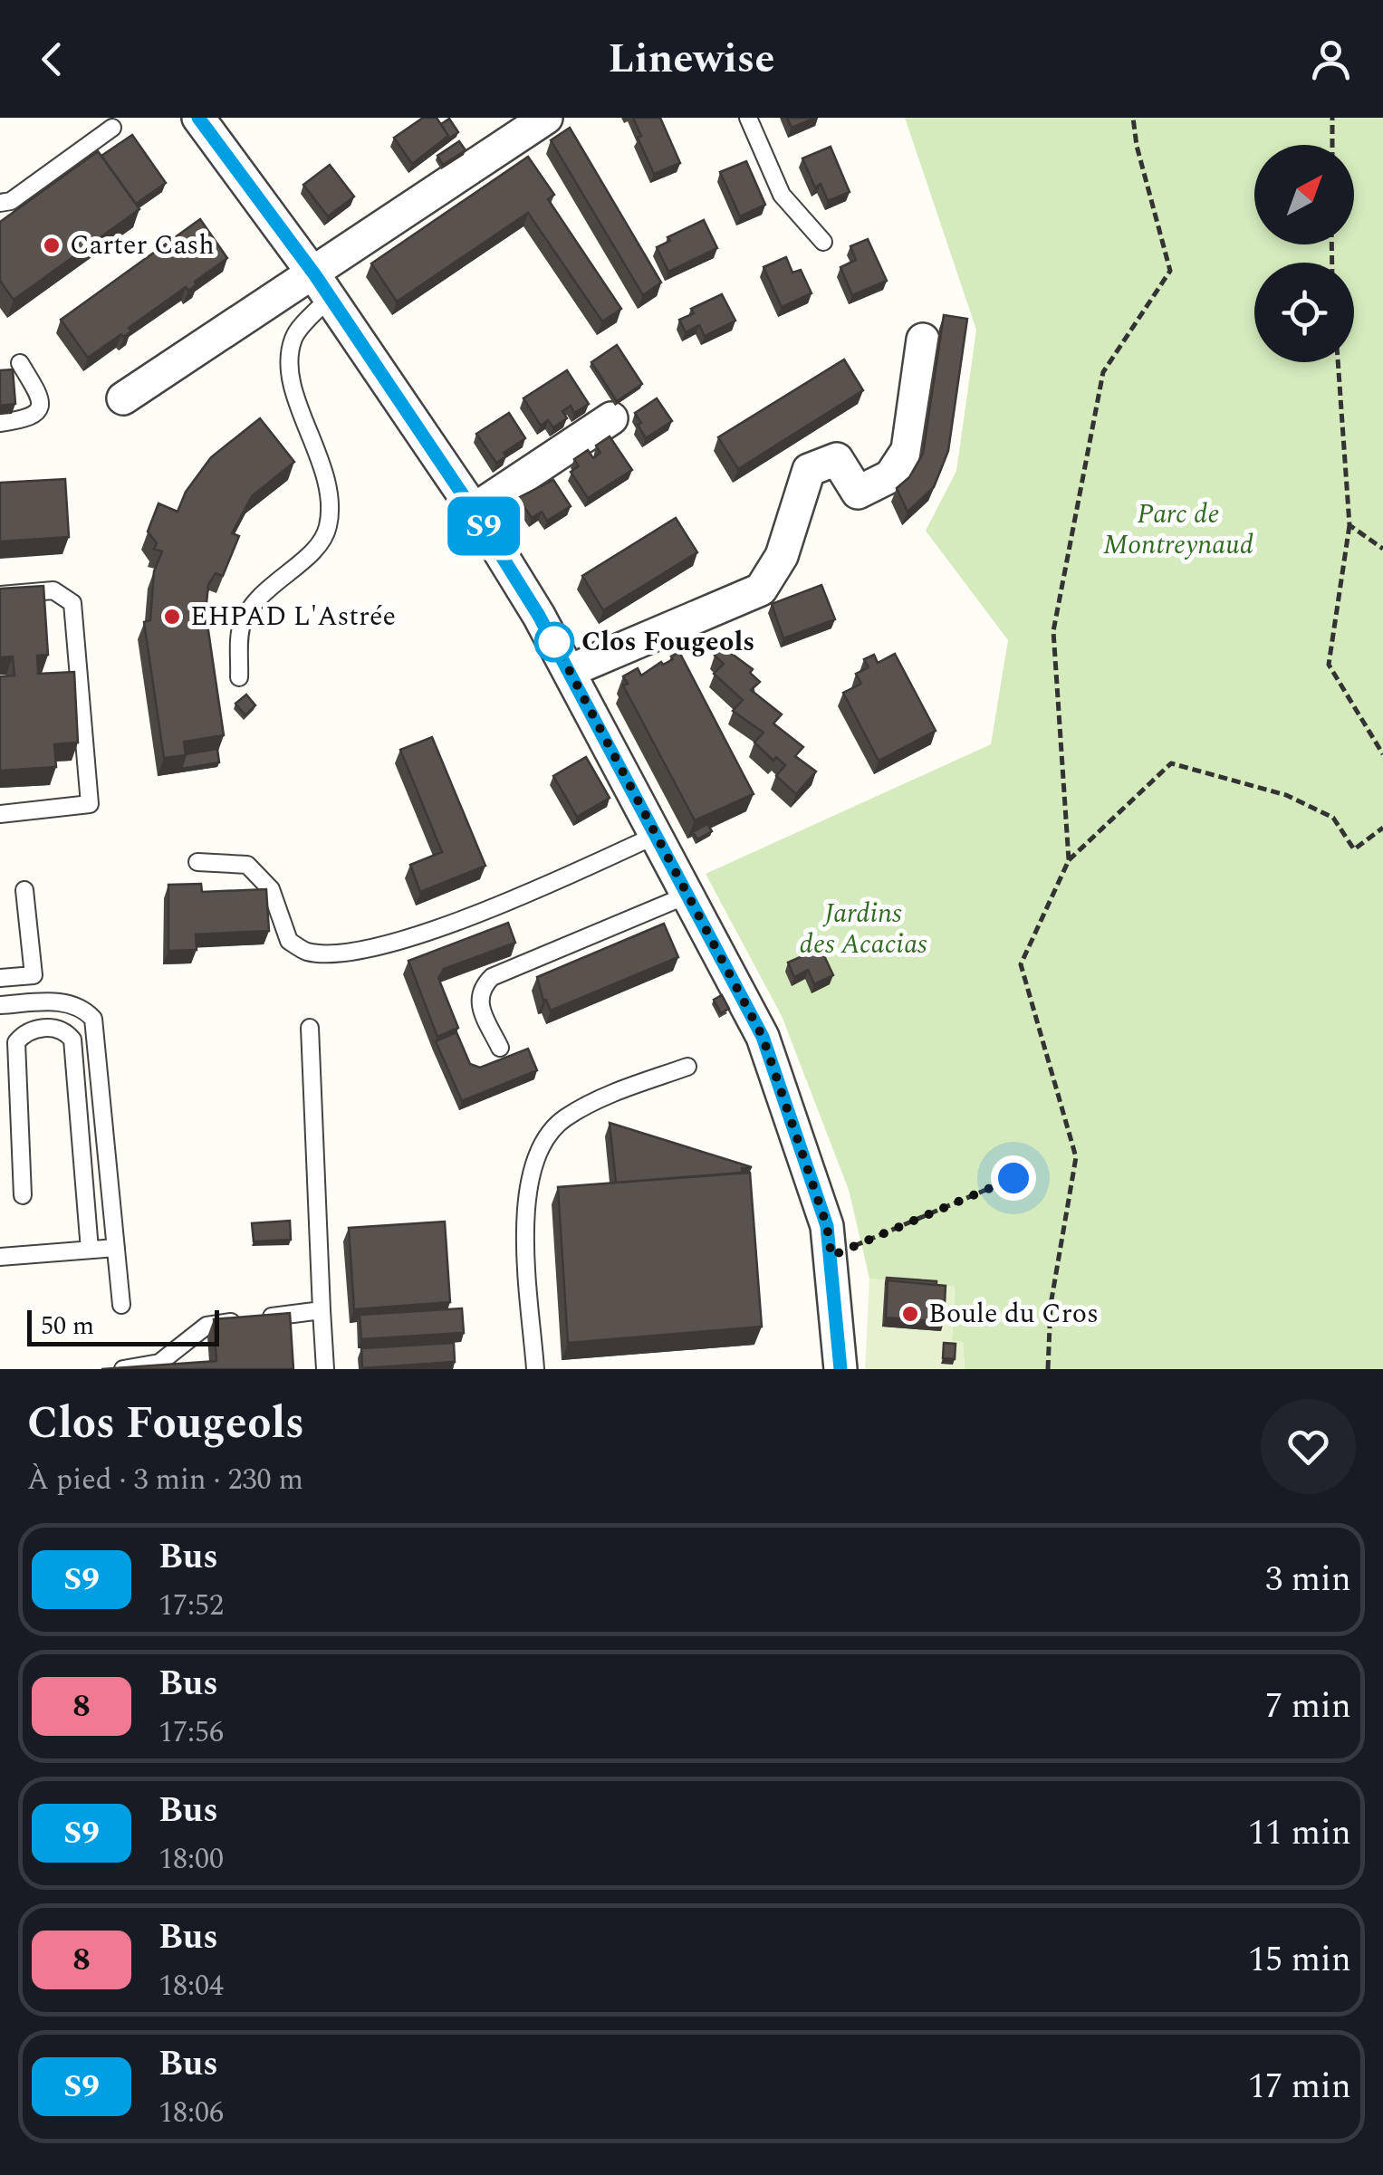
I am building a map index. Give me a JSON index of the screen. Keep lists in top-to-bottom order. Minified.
{"parks":["Parc de Montreynaud","Jardins des Acacias"],"places":["Carter Cash","EHPAD L'Astrée","Clos Fougeols","Boule du Cros"],"lines":["bus line S9"],"scale_bar":"50 m","north":"top right","page":{"header":"Linewise","on_map":"S9","scale":"50 m","heading":["Clos Fougeols","À pied · 3 min · 230 m"],"list":[{"mark":"S9","name":"Bus","note":"17:52","value":"3 min"},{"mark":"8","name":"Bus","note":"17:56","value":"7 min"},{"mark":"S9","name":"Bus","note":"18:00","value":"11 min"},{"mark":"8","name":"Bus","note":"18:04","value":"15 min"},{"mark":"S9","name":"Bus","note":"18:06","value":"17 min"}]}}
